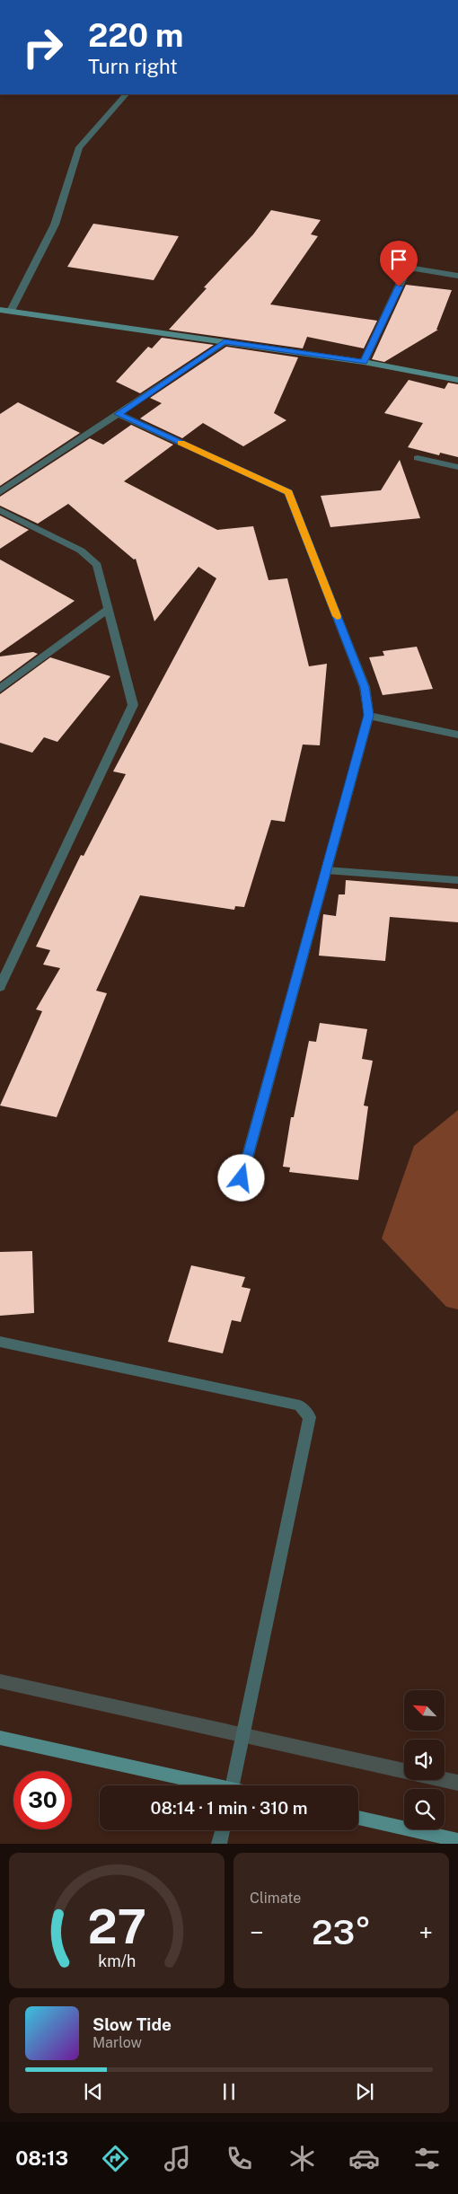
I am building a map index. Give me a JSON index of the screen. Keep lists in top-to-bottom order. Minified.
{"north":"top left","page":{"turn":["220 m","Turn right"],"limit":"30","trip":"08:14 · 1 min · 310 m","tile":"Climate","heat":["−","23°","+"],"song":["Slow Tide","Marlow"],"tabs":"08:13","gauge":["27","km/h"]}}
